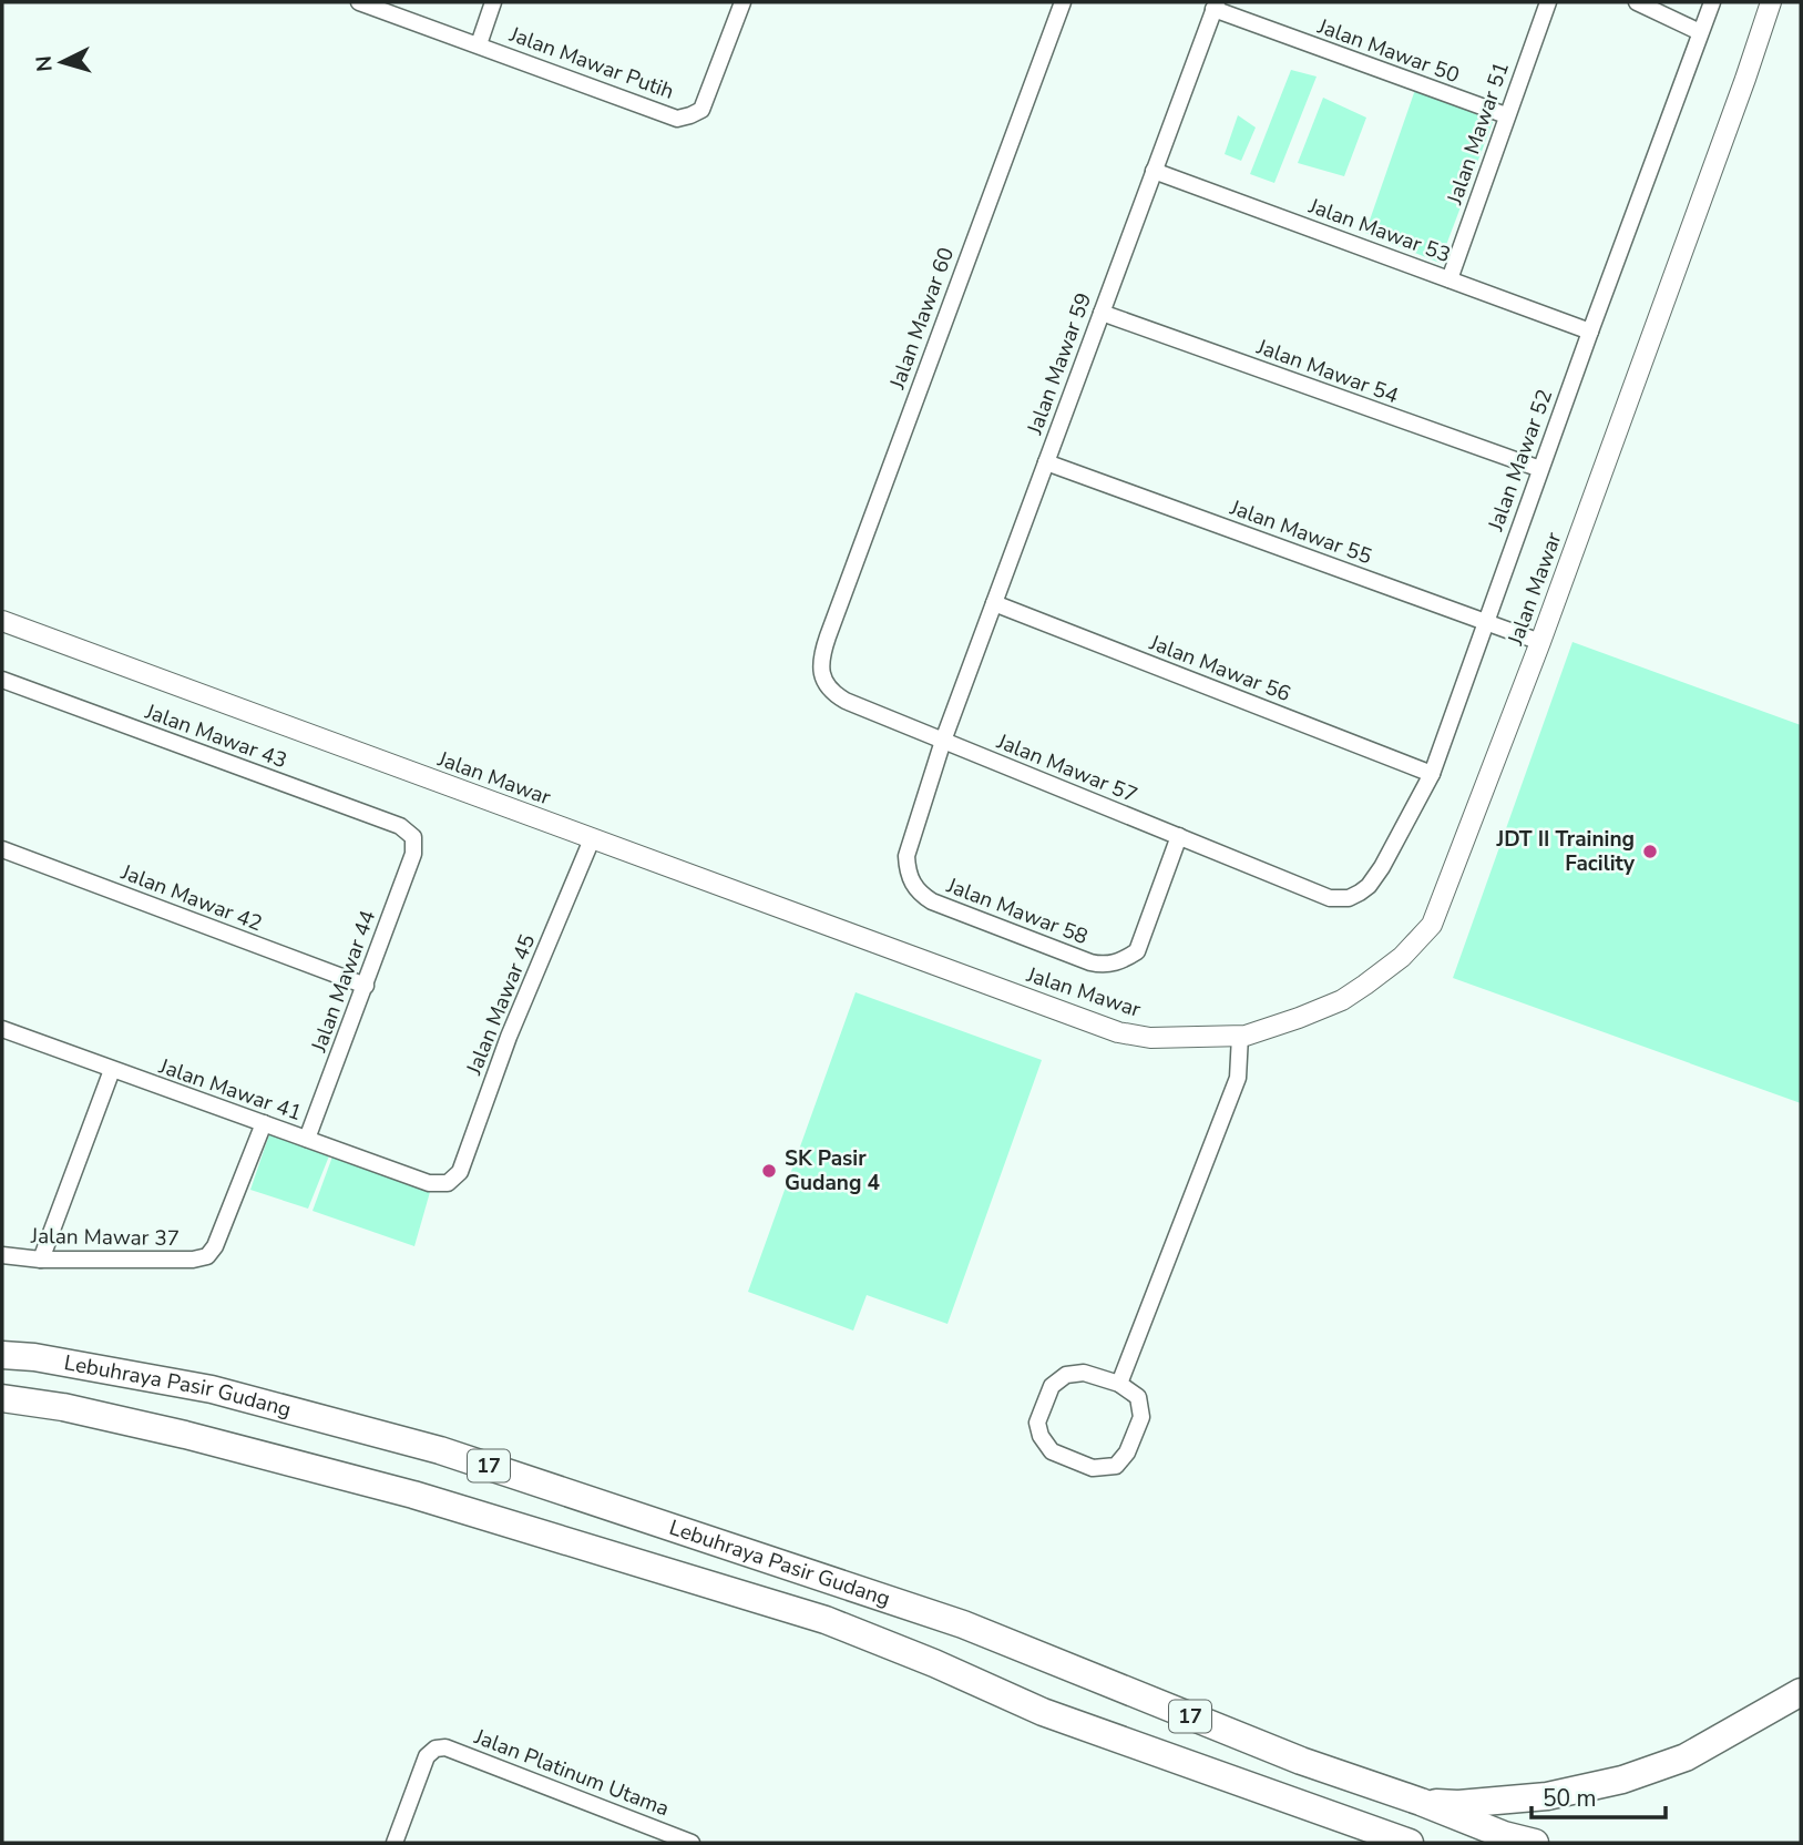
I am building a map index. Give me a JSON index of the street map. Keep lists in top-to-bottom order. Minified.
{"streets":{"highway":["Lebuhraya Pasir Gudang","17"],"street":["Jalan Mawar 50","Jalan Mawar Putih","Jalan Mawar 51","Jalan Mawar 53","Jalan Mawar 60","Jalan Mawar 59","Jalan Mawar 54","Jalan Mawar 52","Jalan Mawar 55","Jalan Mawar","Jalan Mawar 56","Jalan Mawar 43","Jalan Mawar 57","Jalan Mawar 42","Jalan Mawar 58","Jalan Mawar 44","Jalan Mawar 45","Jalan Mawar 41","Jalan Mawar 37","Jalan Platinum Utama"]},"crossings":[["Jalan Mawar 50","Jalan Mawar 51"],["Jalan Mawar 50","Jalan Mawar 59"],["Jalan Mawar 51","Jalan Mawar 53"],["Jalan Mawar 53","Jalan Mawar 59"],["Jalan Mawar 53","Jalan Mawar 52"],["Jalan Mawar 60","Jalan Mawar 57"],["Jalan Mawar 59","Jalan Mawar 54"],["Jalan Mawar 59","Jalan Mawar 55"],["Jalan Mawar 59","Jalan Mawar 56"],["Jalan Mawar 59","Jalan Mawar 57"],["Jalan Mawar 59","Jalan Mawar 58"],["Jalan Mawar 54","Jalan Mawar 52"],["Jalan Mawar 52","Jalan Mawar 55"],["Jalan Mawar 52","Jalan Mawar 56"],["Jalan Mawar 52","Jalan Mawar 57"],["Jalan Mawar 55","Jalan Mawar"],["Jalan Mawar","Jalan Mawar 45"],["Jalan Mawar 43","Jalan Mawar 44"],["Jalan Mawar 57","Jalan Mawar 58"],["Jalan Mawar 42","Jalan Mawar 44"],["Jalan Mawar 44","Jalan Mawar 41"],["Jalan Mawar 45","Jalan Mawar 41"],["Jalan Mawar 41","Jalan Mawar 37"]],"places":["JDT II Training Facility","SK Pasir Gudang 4"],"scale_bar":"50 m","north":"left"}
